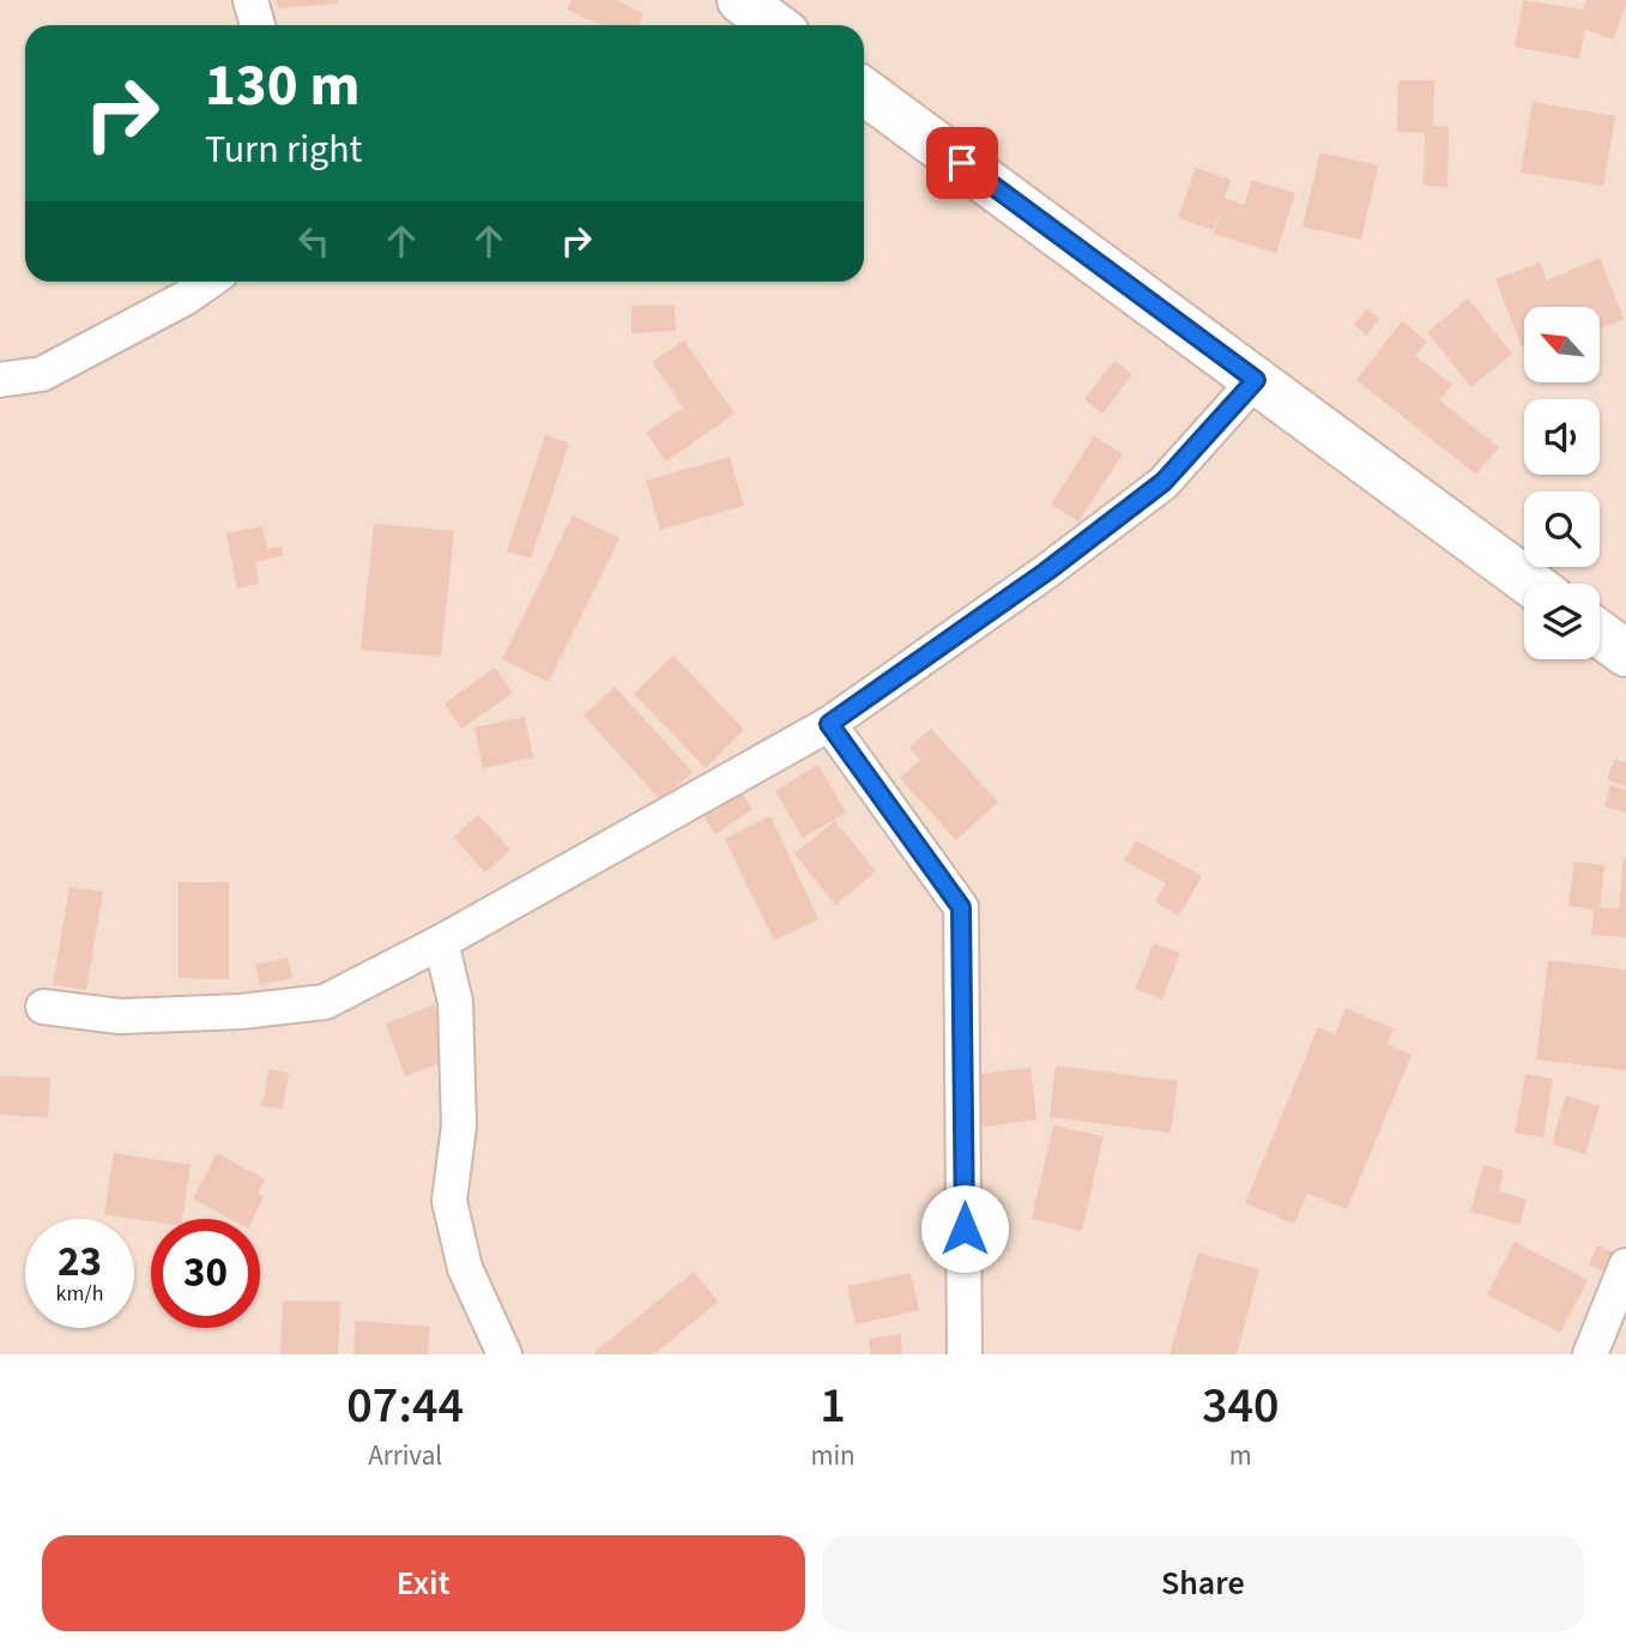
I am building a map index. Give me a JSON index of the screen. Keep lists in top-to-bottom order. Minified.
{"north":"top left","page":{"turn":["130 m","Turn right"],"speed":"23 km/h","limit":"30","eta":["07:44","Arrival","1","min","340","m"],"buttons":["Exit","Share"]}}
